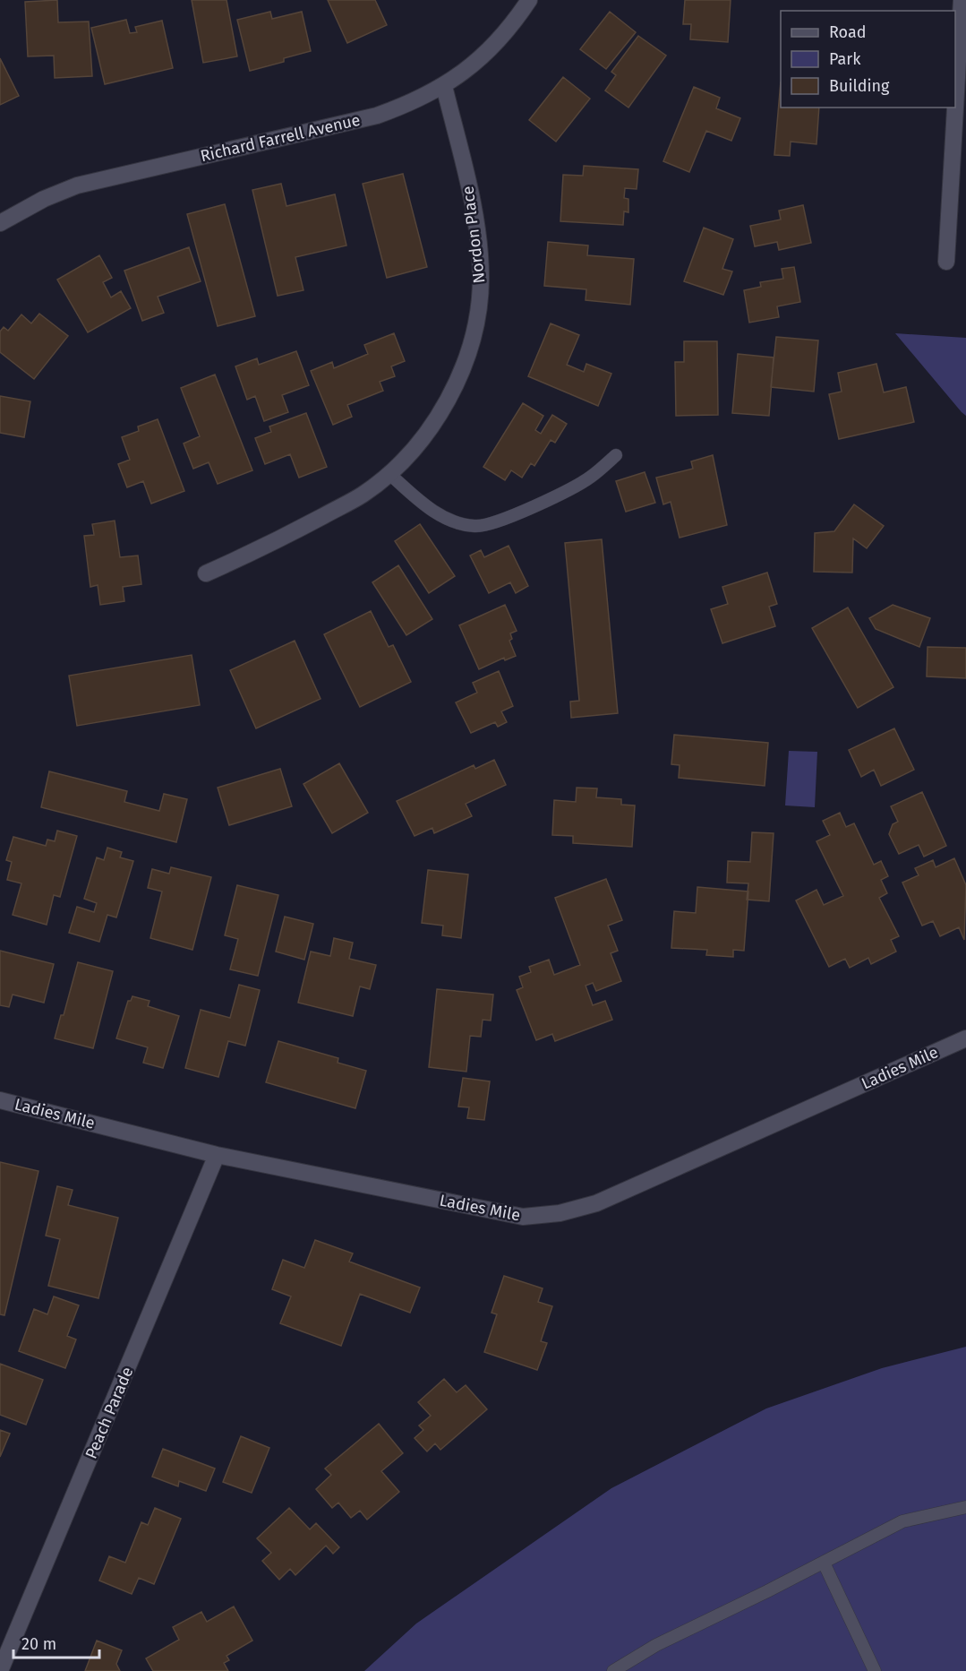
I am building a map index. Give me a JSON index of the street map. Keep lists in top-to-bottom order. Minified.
{"streets":{"main road":["Richard Farrell Avenue","Nordon Place","Ladies Mile","Peach Parade"]},"crossings":[["Richard Farrell Avenue","Nordon Place"],["Ladies Mile","Peach Parade"]],"legend":["Road","Park","Building"],"scale_bar":"20 m"}
